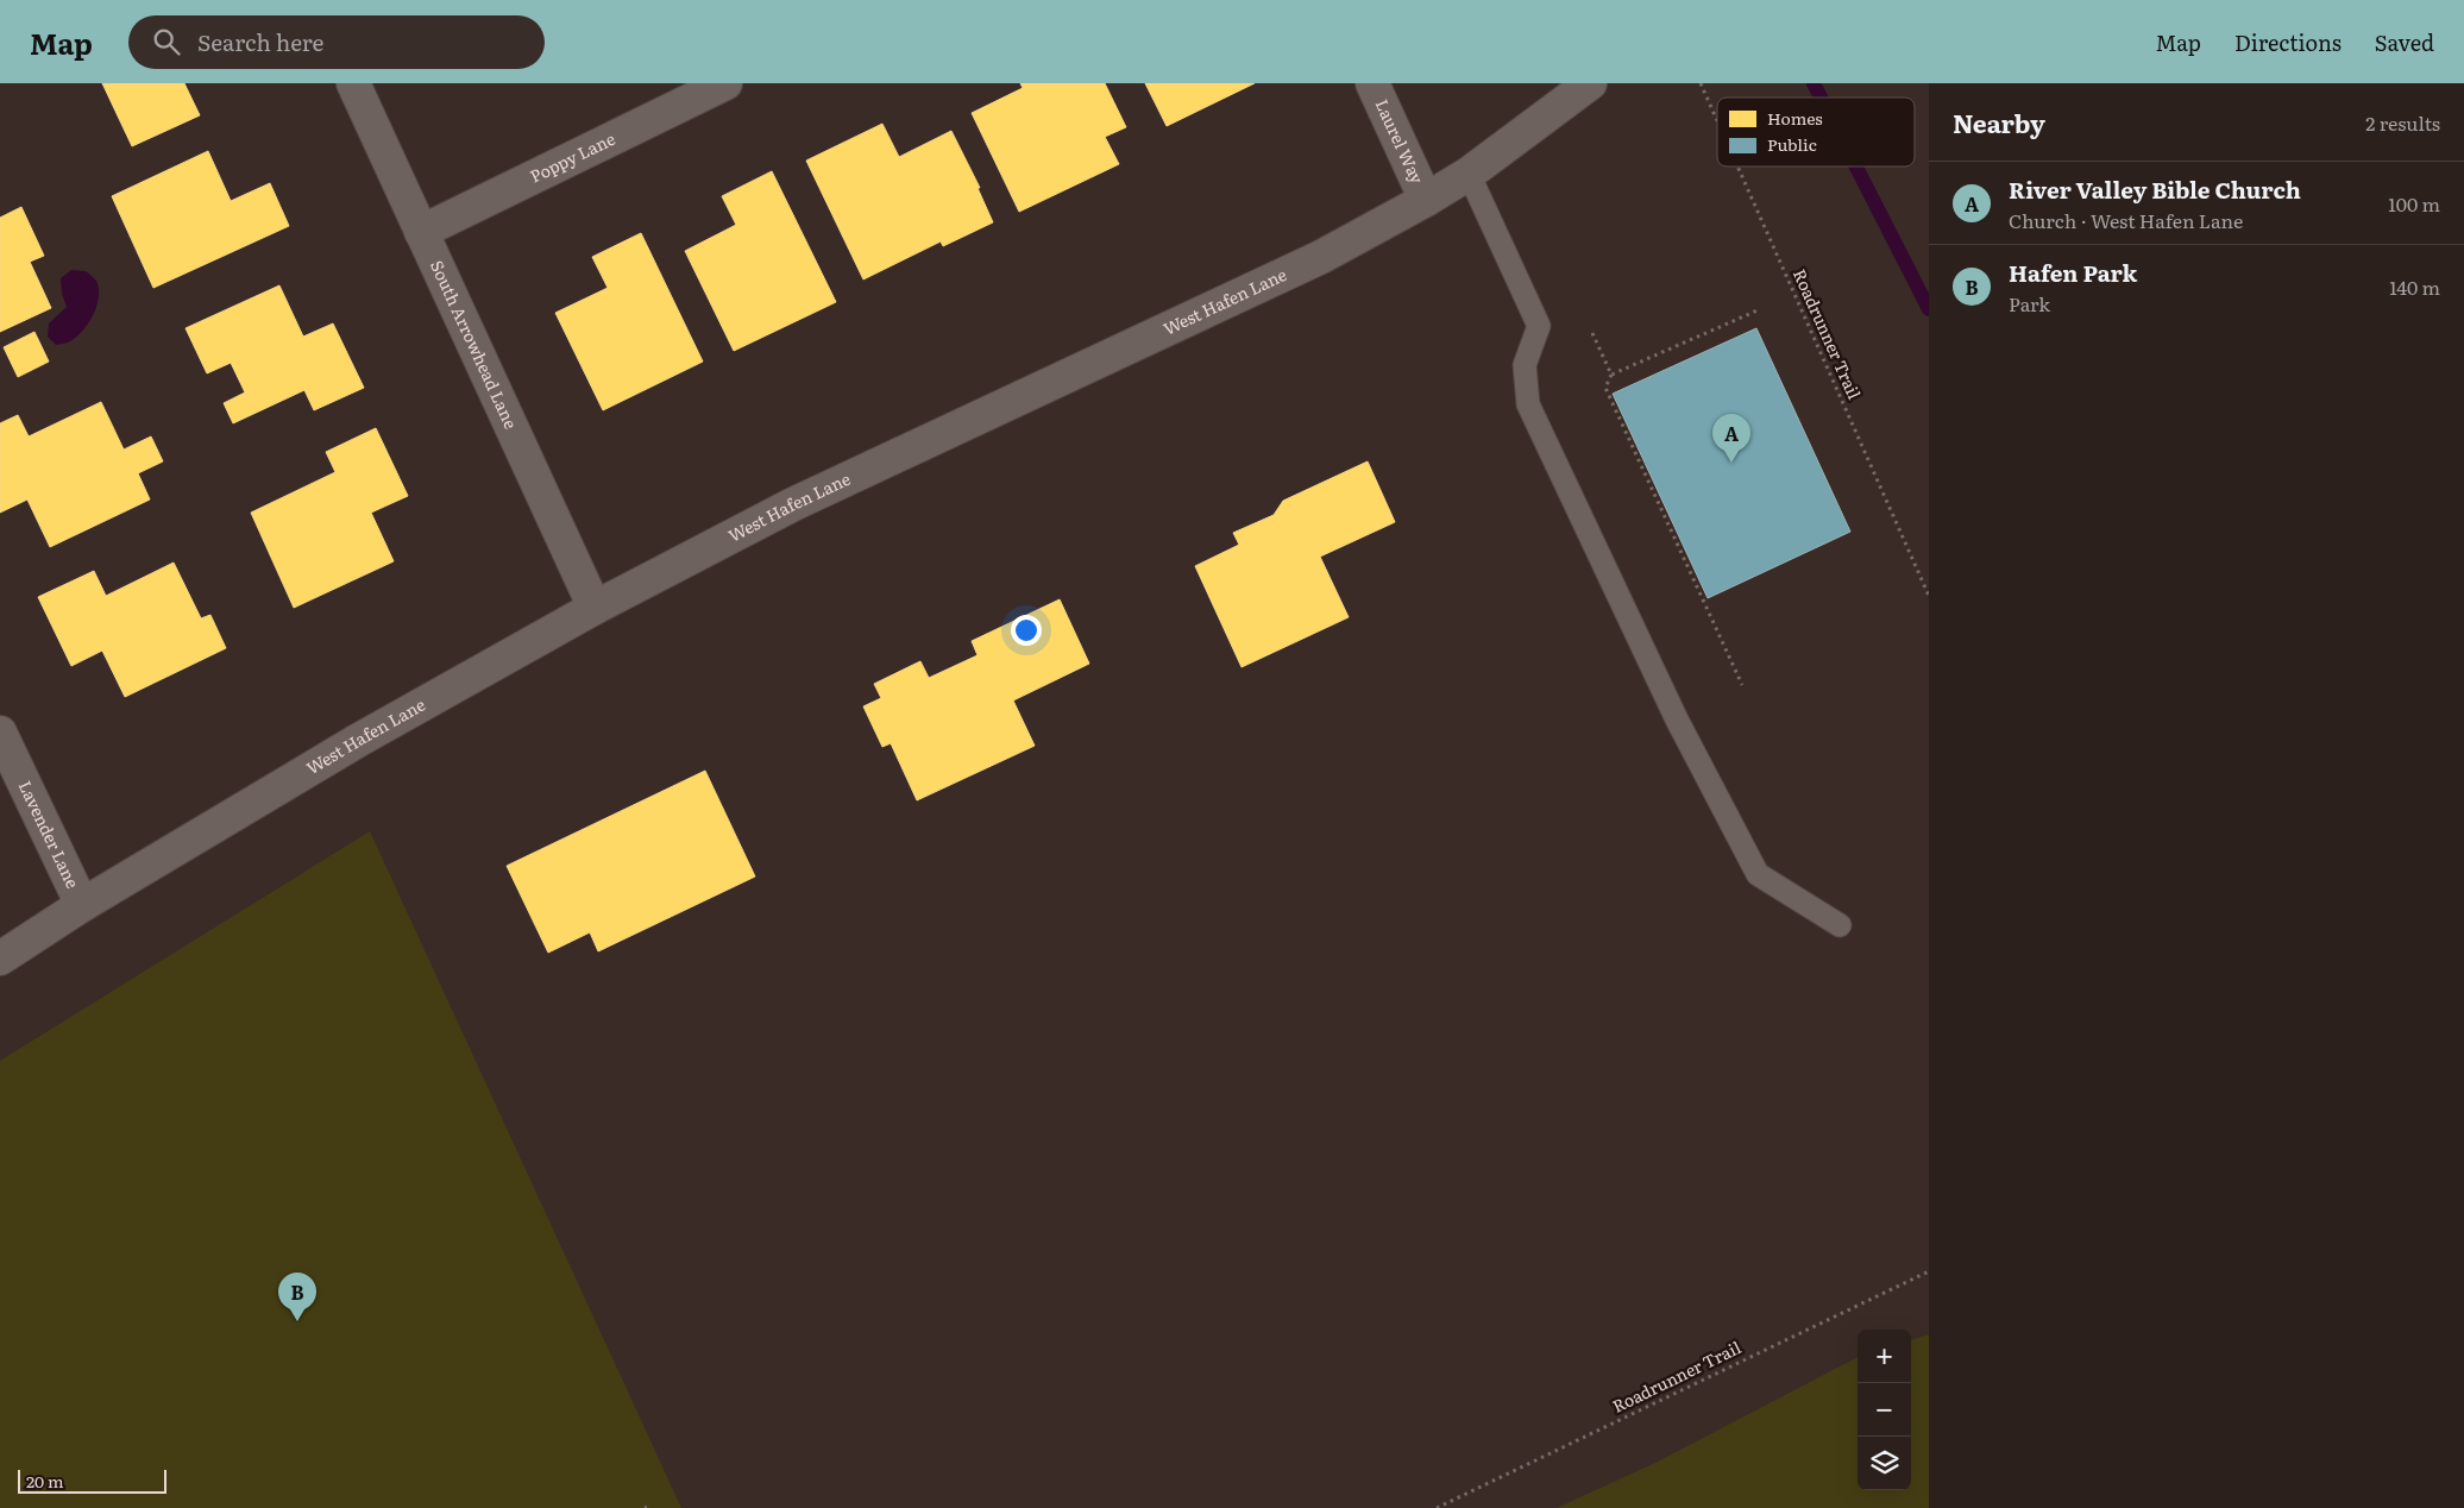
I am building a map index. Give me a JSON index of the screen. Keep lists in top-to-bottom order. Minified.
{"streets":{"main road":["Laurel Way","Poppy Lane","West Hafen Lane","South Arrowhead Lane","Lavender Lane"],"path":["Roadrunner Trail"]},"crossings":[["Laurel Way","West Hafen Lane"],["Poppy Lane","South Arrowhead Lane"],["West Hafen Lane","South Arrowhead Lane"],["West Hafen Lane","Lavender Lane"]],"legend":["Homes","Public"],"scale_bar":"20 m","page":{"header":"Map","search":"Search here","nav":["Map","Directions","Saved"],"heading":["Nearby","2 results"],"list":[{"mark":"A","name":"River Valley Bible Church","note":"Church · West Hafen Lane","value":"100 m"},{"mark":"B","name":"Hafen Park","note":"Park","value":"140 m"}],"pins":["A","B"],"map_buttons":["+","−"],"scale":"20 m"}}
